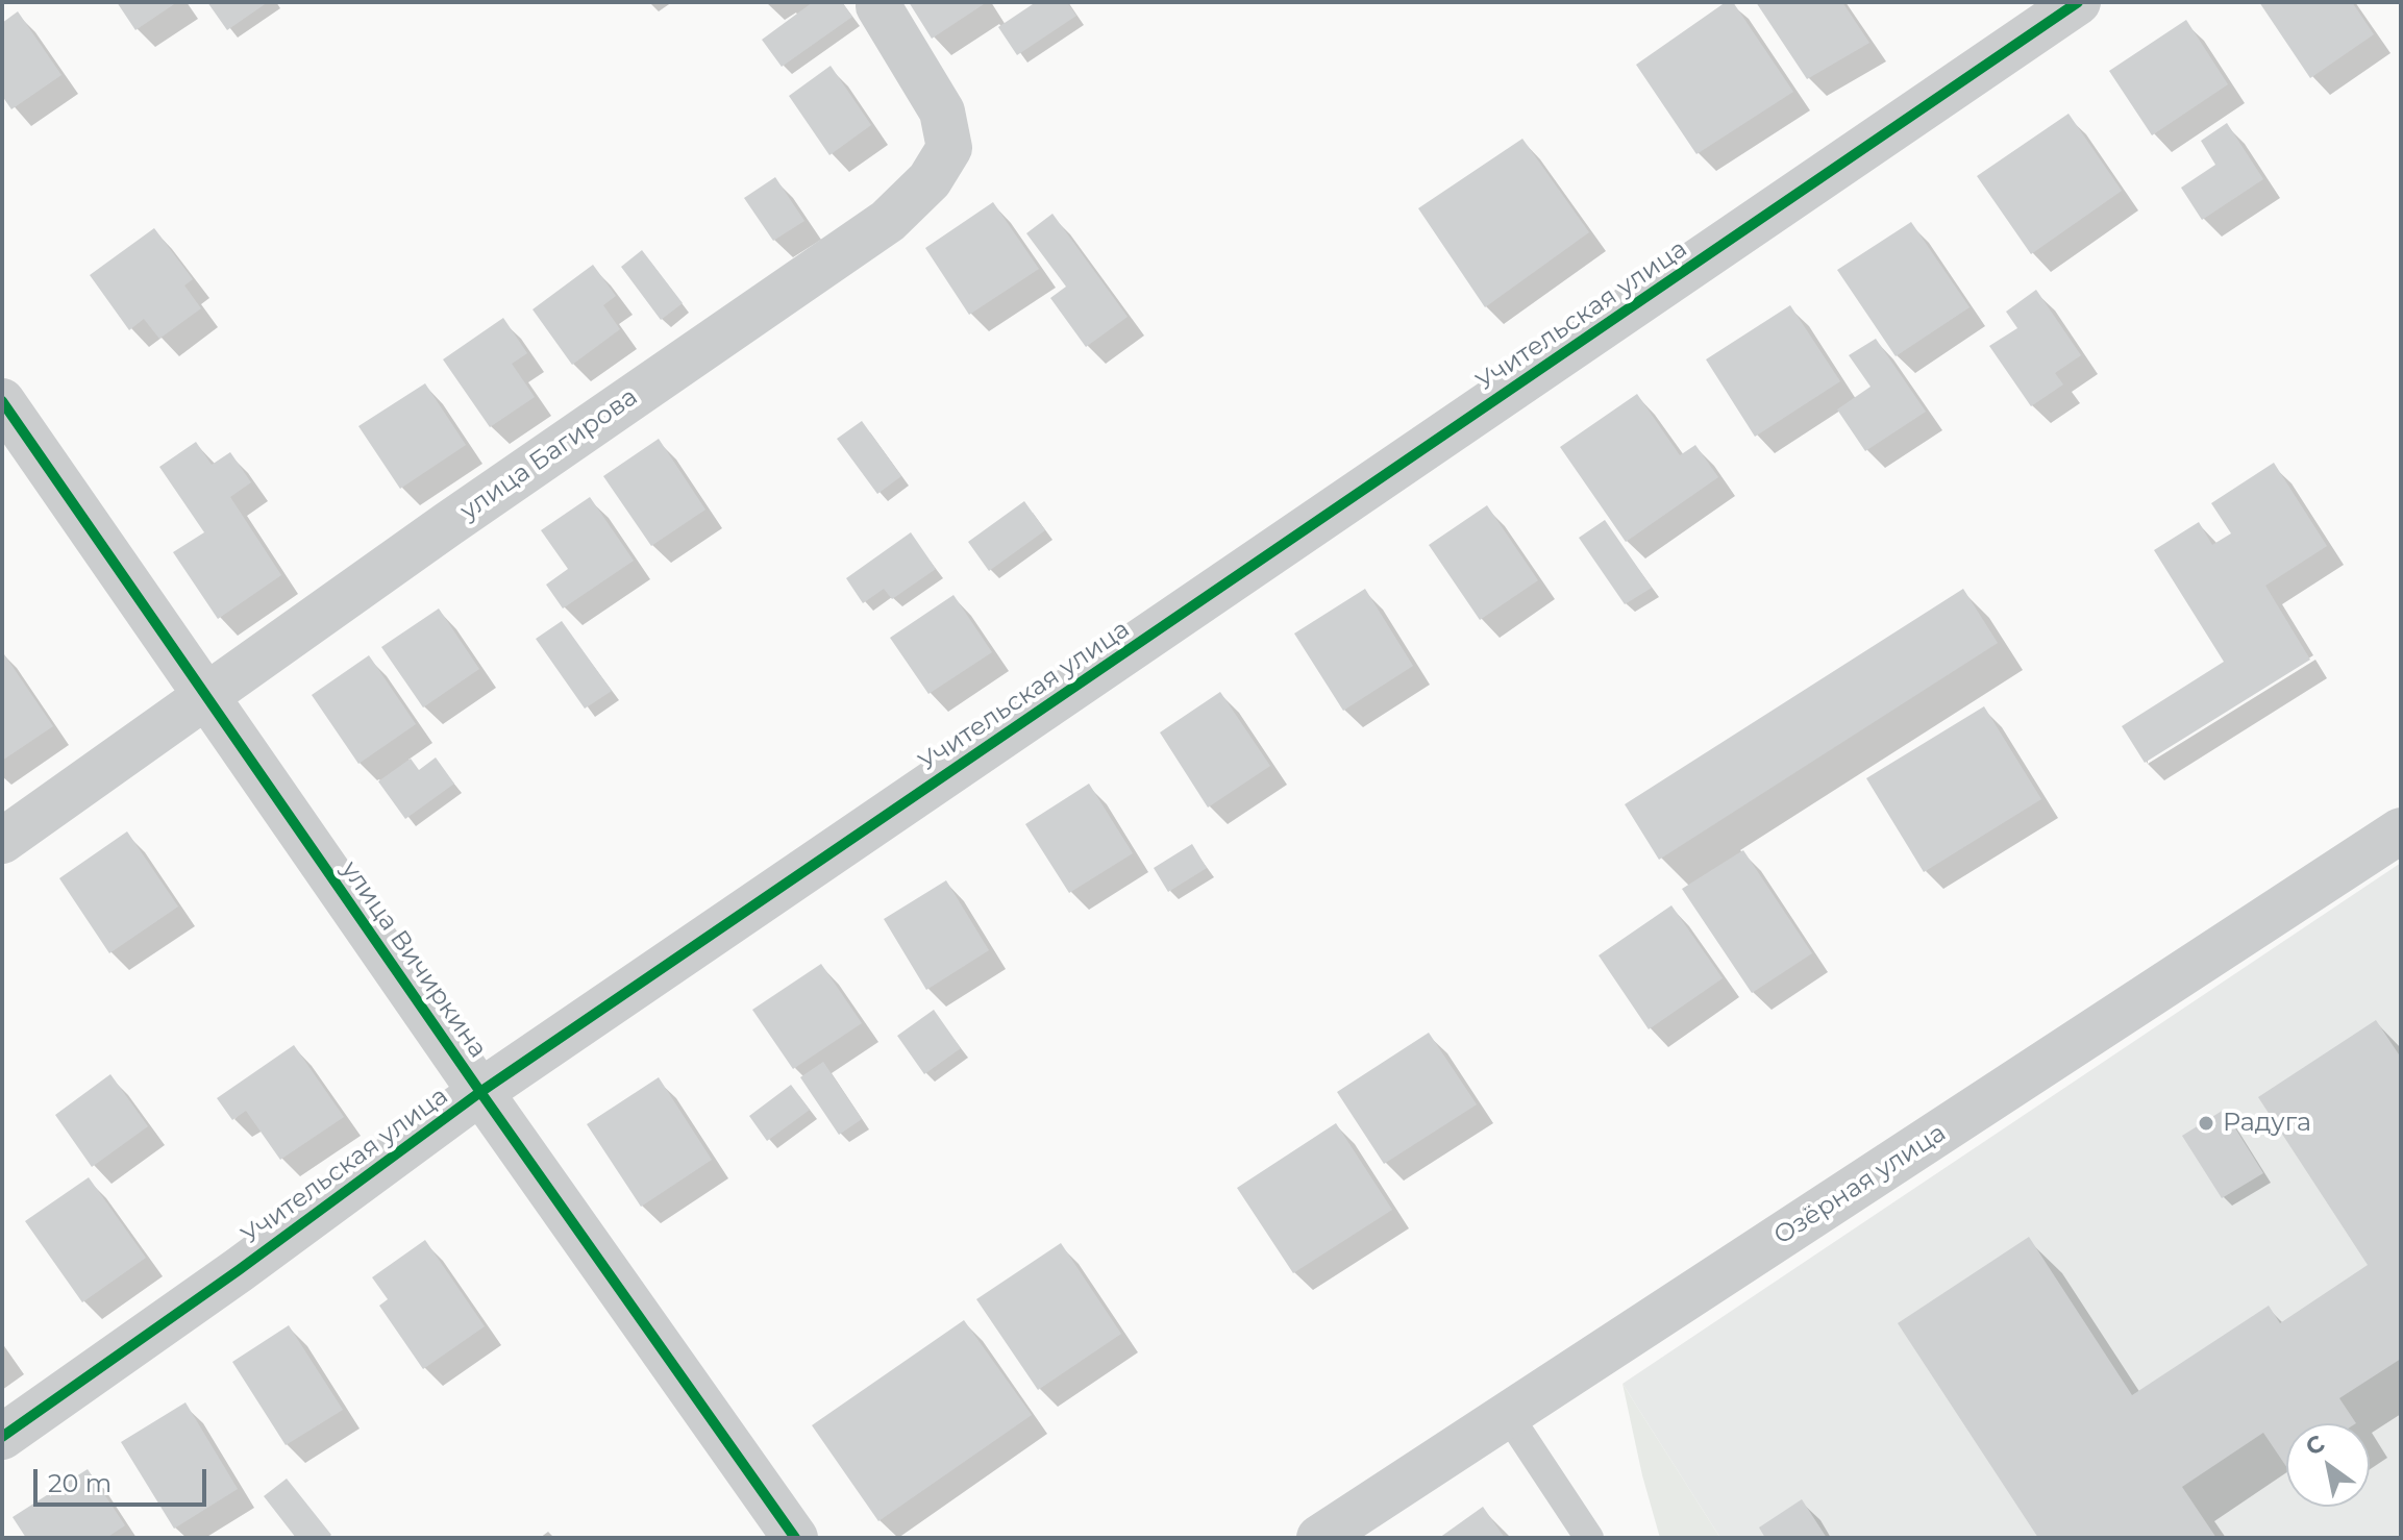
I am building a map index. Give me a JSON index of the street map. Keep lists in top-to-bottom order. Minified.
{"streets":{"street":["Учительская улица","улица Багирова","улица Вичиркина","Озёрная улица"]},"crossings":[["Учительская улица","улица Вичиркина"],["улица Багирова","улица Вичиркина"]],"places":["Радуга"],"scale_bar":"20 m","north":"top left"}
